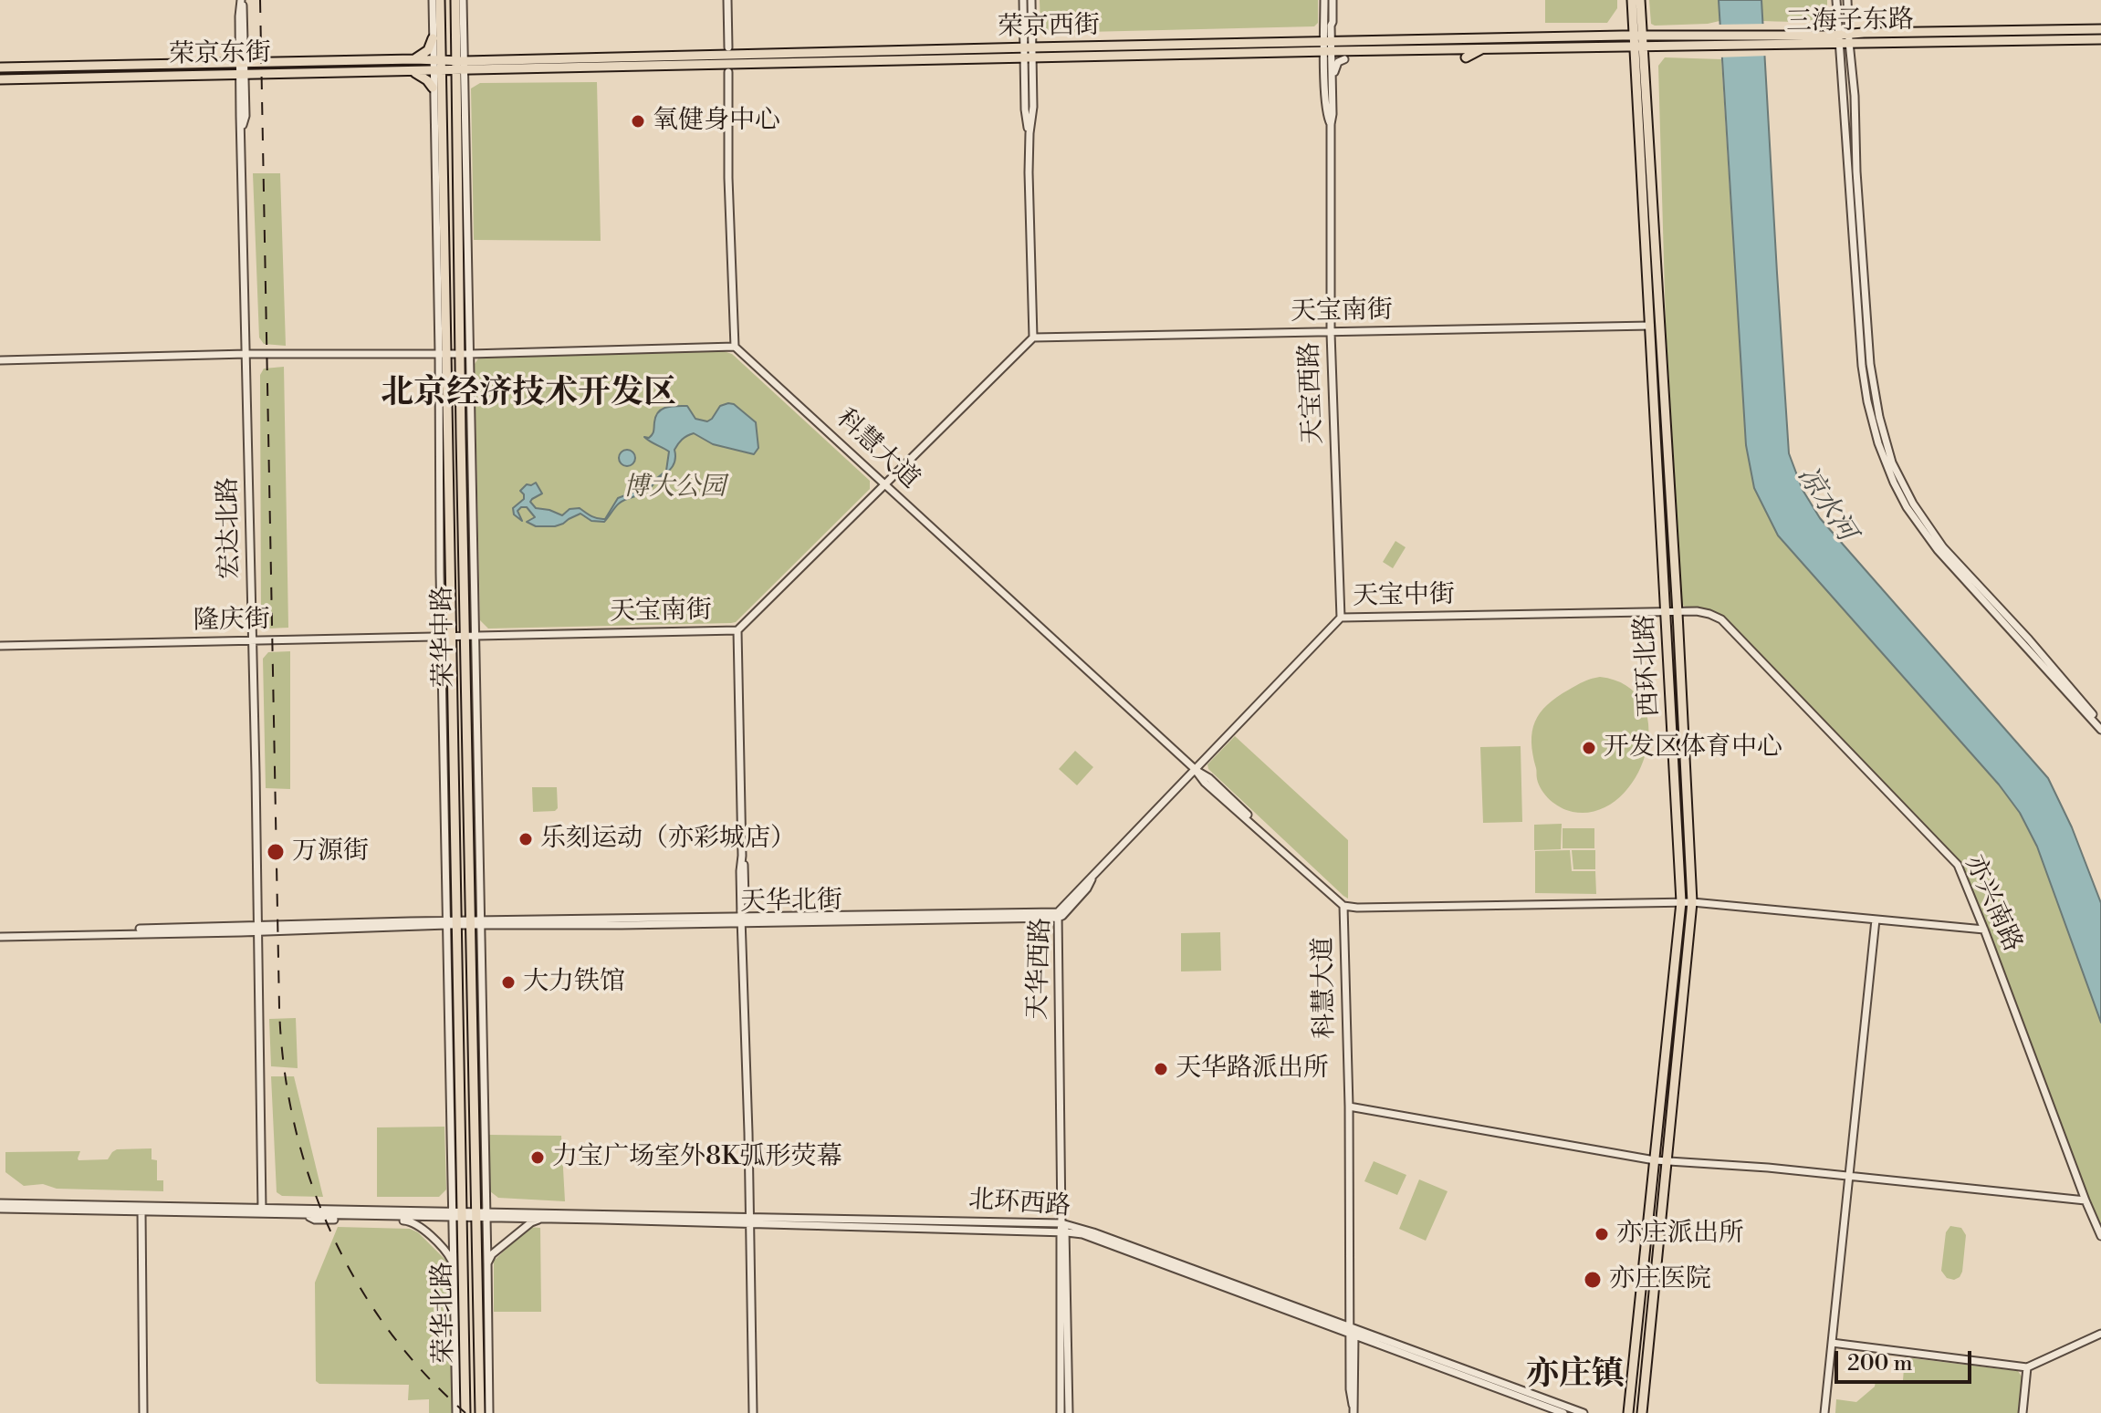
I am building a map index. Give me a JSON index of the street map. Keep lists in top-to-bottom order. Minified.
{"streets":{"main road":["三海子东路","荣京西街","荣京东街","荣华中路","西环北路","荣华北路"],"street":["天宝南街","天宝西路","科慧大道","宏达北路","天宝中街","隆庆街","天华北街","亦兴南路","天华西路","北环西路"]},"crossings":[["三海子东路","荣京西街"],["三海子东路","西环北路"],["荣京西街","荣京东街"],["荣京西街","天宝西路"],["荣京西街","荣华中路"],["荣京西街","西环北路"],["荣京东街","宏达北路"],["荣京东街","荣华中路"],["天宝南街","天宝西路"],["天宝南街","科慧大道"],["天宝南街","隆庆街"],["天宝南街","荣华中路"],["天宝南街","西环北路"],["天宝西路","天宝中街"],["科慧大道","天宝中街"],["科慧大道","天华西路"],["科慧大道","北环西路"],["宏达北路","隆庆街"],["天宝中街","西环北路"],["天宝中街","亦兴南路"],["天宝中街","天华西路"],["隆庆街","荣华中路"],["荣华中路","天华北街"],["荣华中路","北环西路"],["荣华中路","荣华北路"],["西环北路","亦兴南路"],["天华北街","天华西路"],["天华西路","北环西路"],["北环西路","荣华北路"]],"districts":["北京经济技术开发区","亦庄镇"],"water":["凉水河"],"parks":["博大公园"],"places":["氧健身中心","开发区体育中心","乐刻运动（亦彩城店）","万源街","大力铁馆","天华路派出所","力宝广场室外8K弧形荧幕","亦庄派出所","亦庄医院"],"scale_bar":"200 m"}
